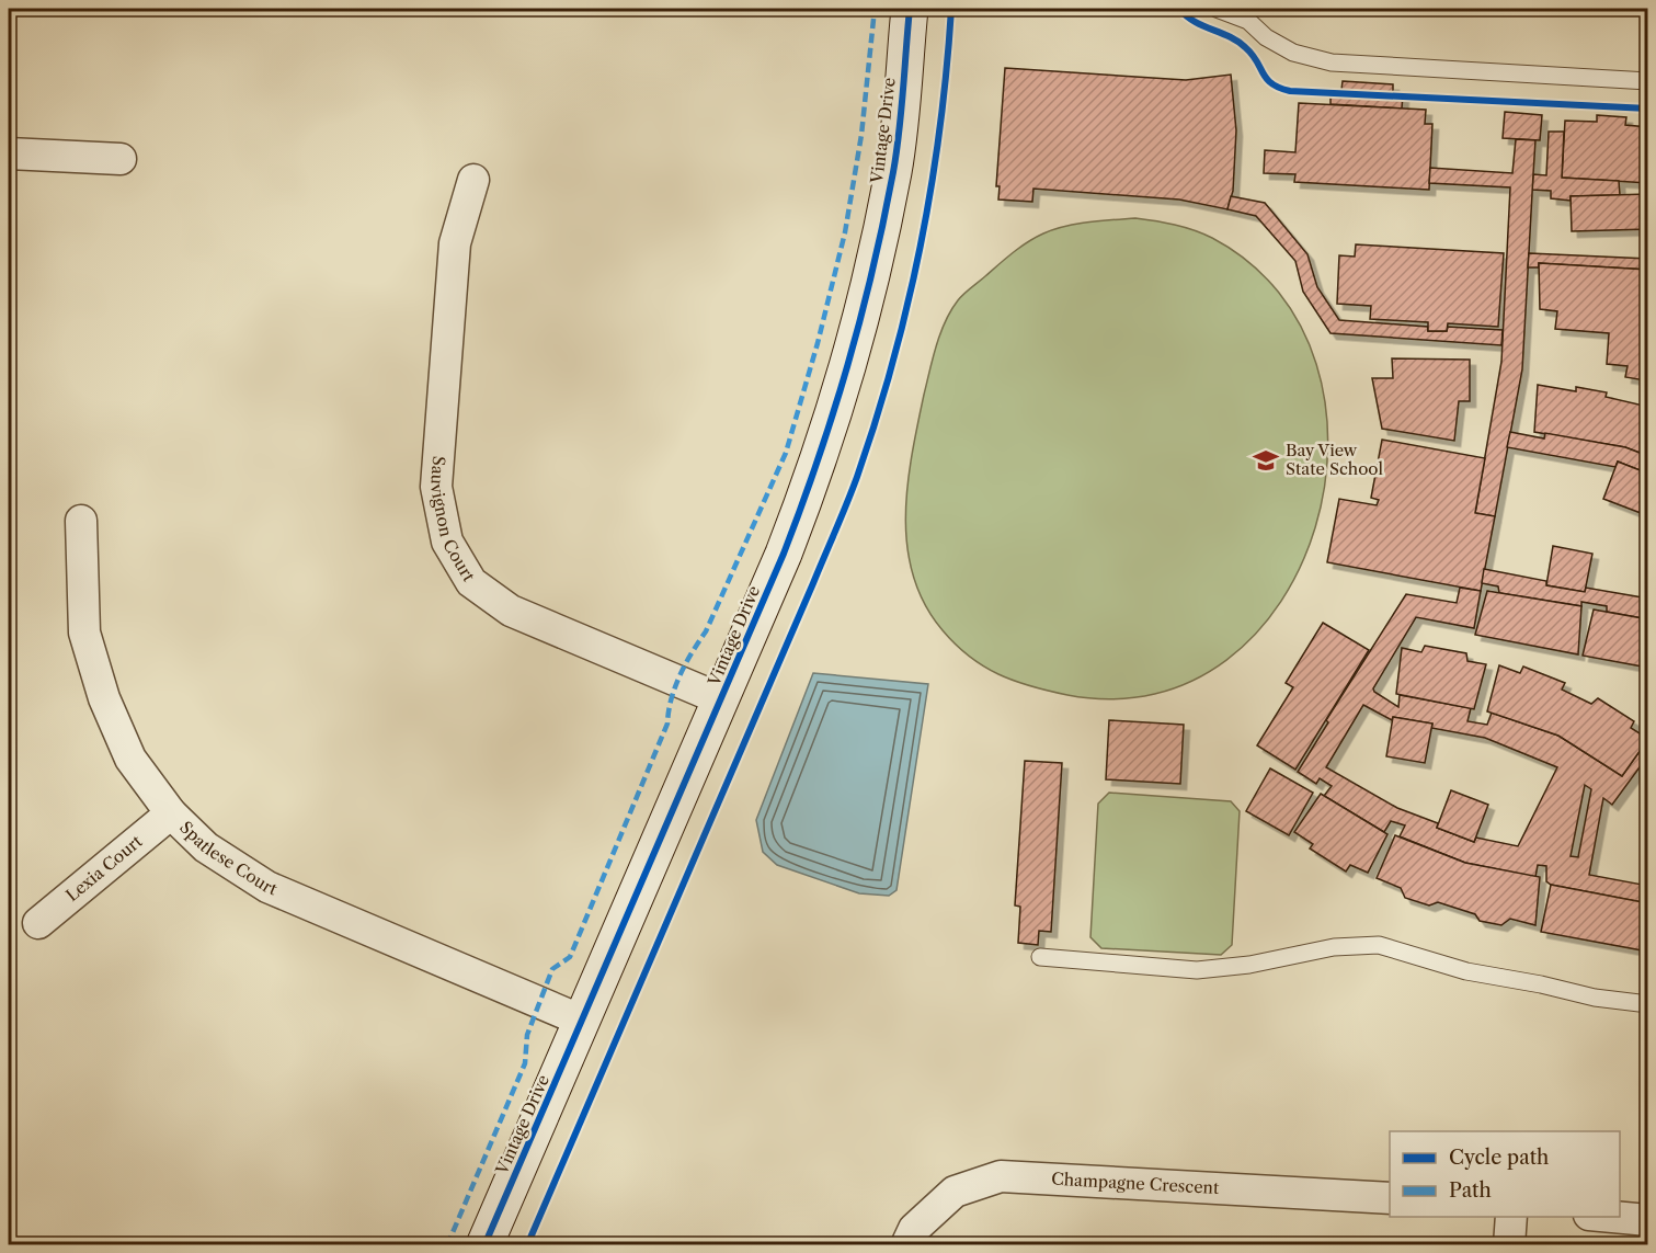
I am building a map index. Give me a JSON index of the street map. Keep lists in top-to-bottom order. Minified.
{"streets":{"street":["Vintage Drive","Sauvignon Court","Spatlese Court","Lexia Court","Champagne Crescent"]},"crossings":[["Vintage Drive","Sauvignon Court"],["Vintage Drive","Spatlese Court"],["Spatlese Court","Lexia Court"]],"places":{"school or university":["Bay View State School"]},"legend":["Cycle path","Path"]}
